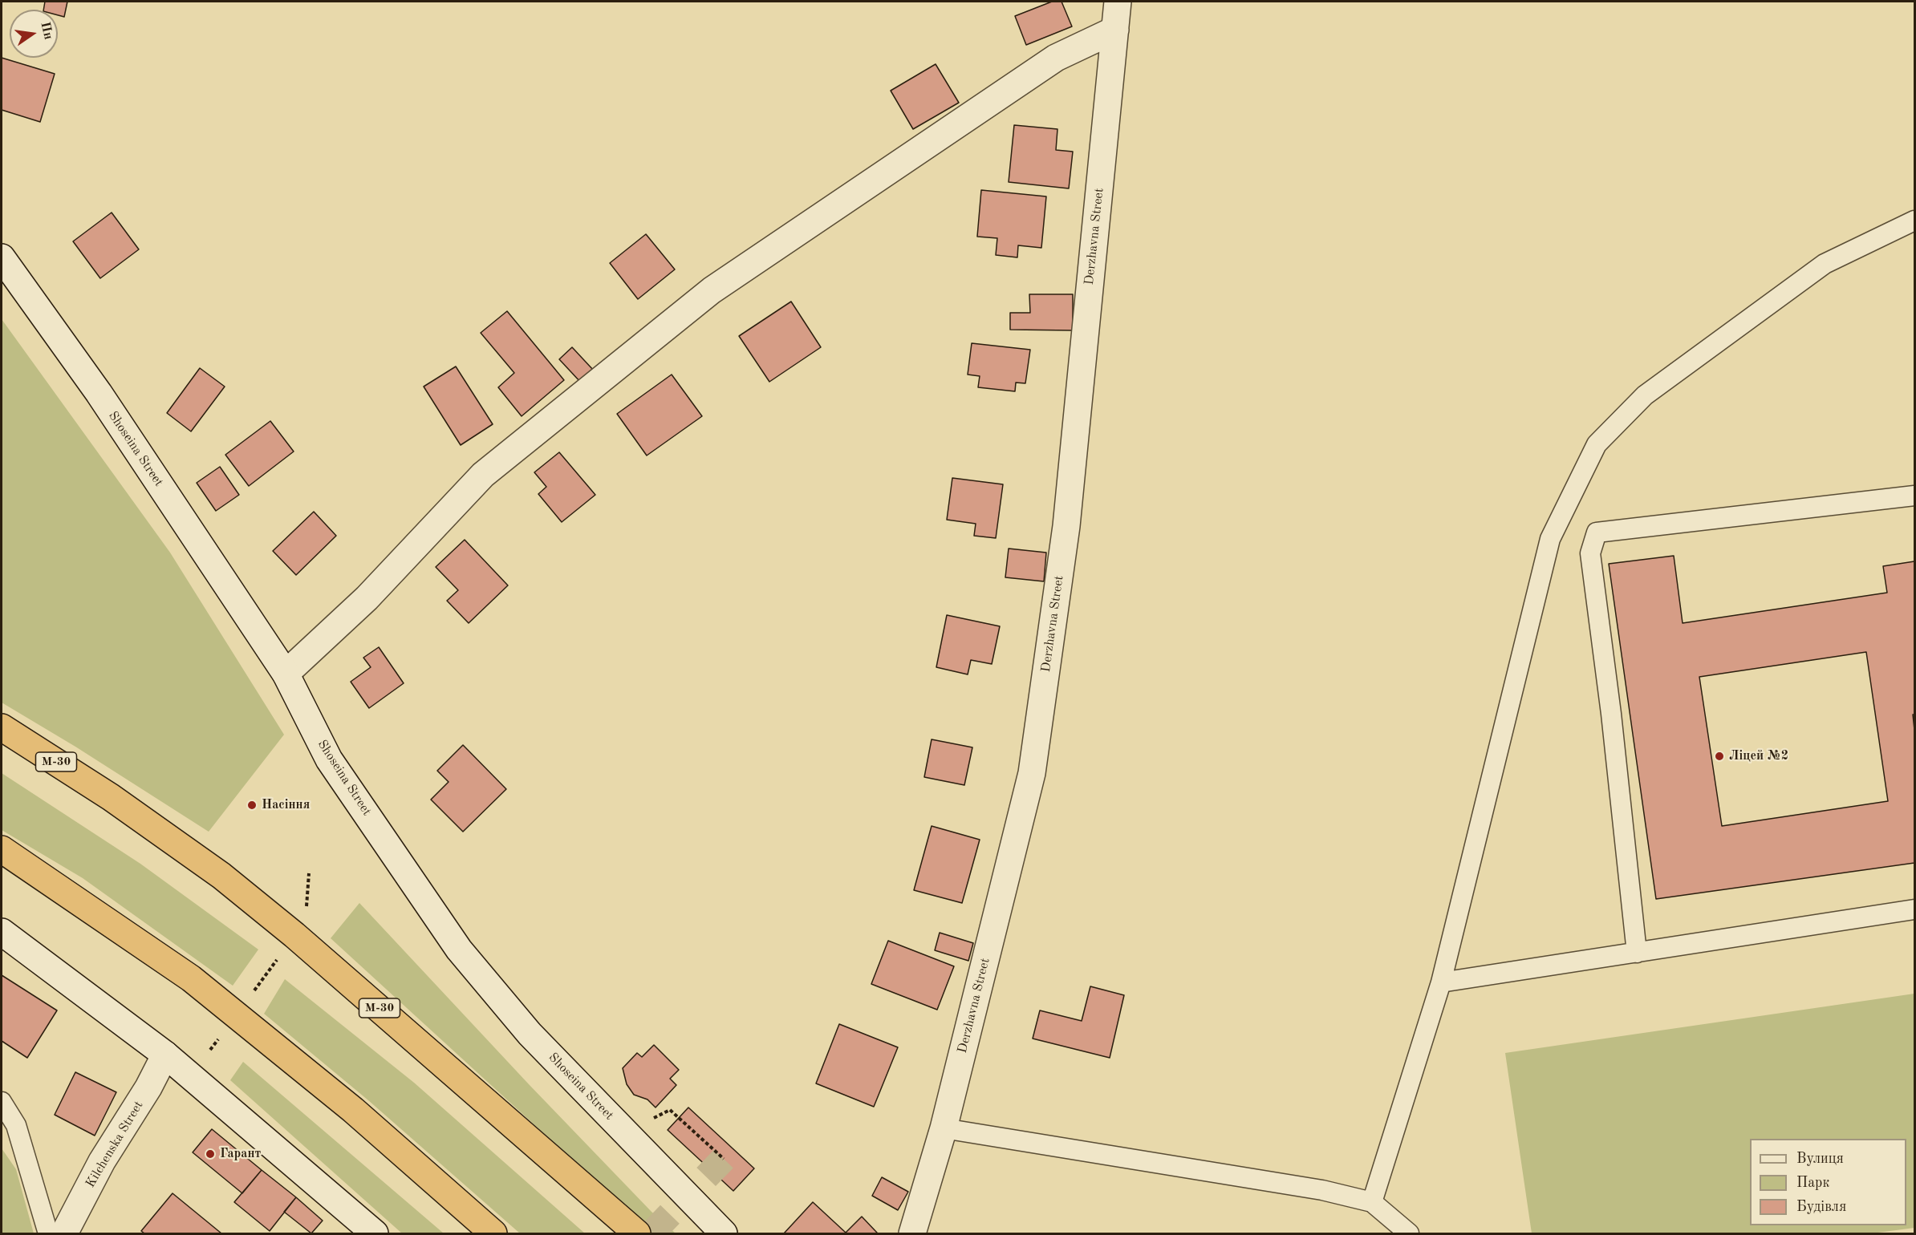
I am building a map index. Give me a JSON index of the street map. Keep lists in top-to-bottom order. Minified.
{"streets":{"highway":["М-30"],"street":["Derzhavna Street","Shoseina Street","Kilchenska Street"]},"places":["Ліцей №2","Насіння","Гарант"],"legend":["Вулиця","Парк","Будівля"],"north":"right"}
